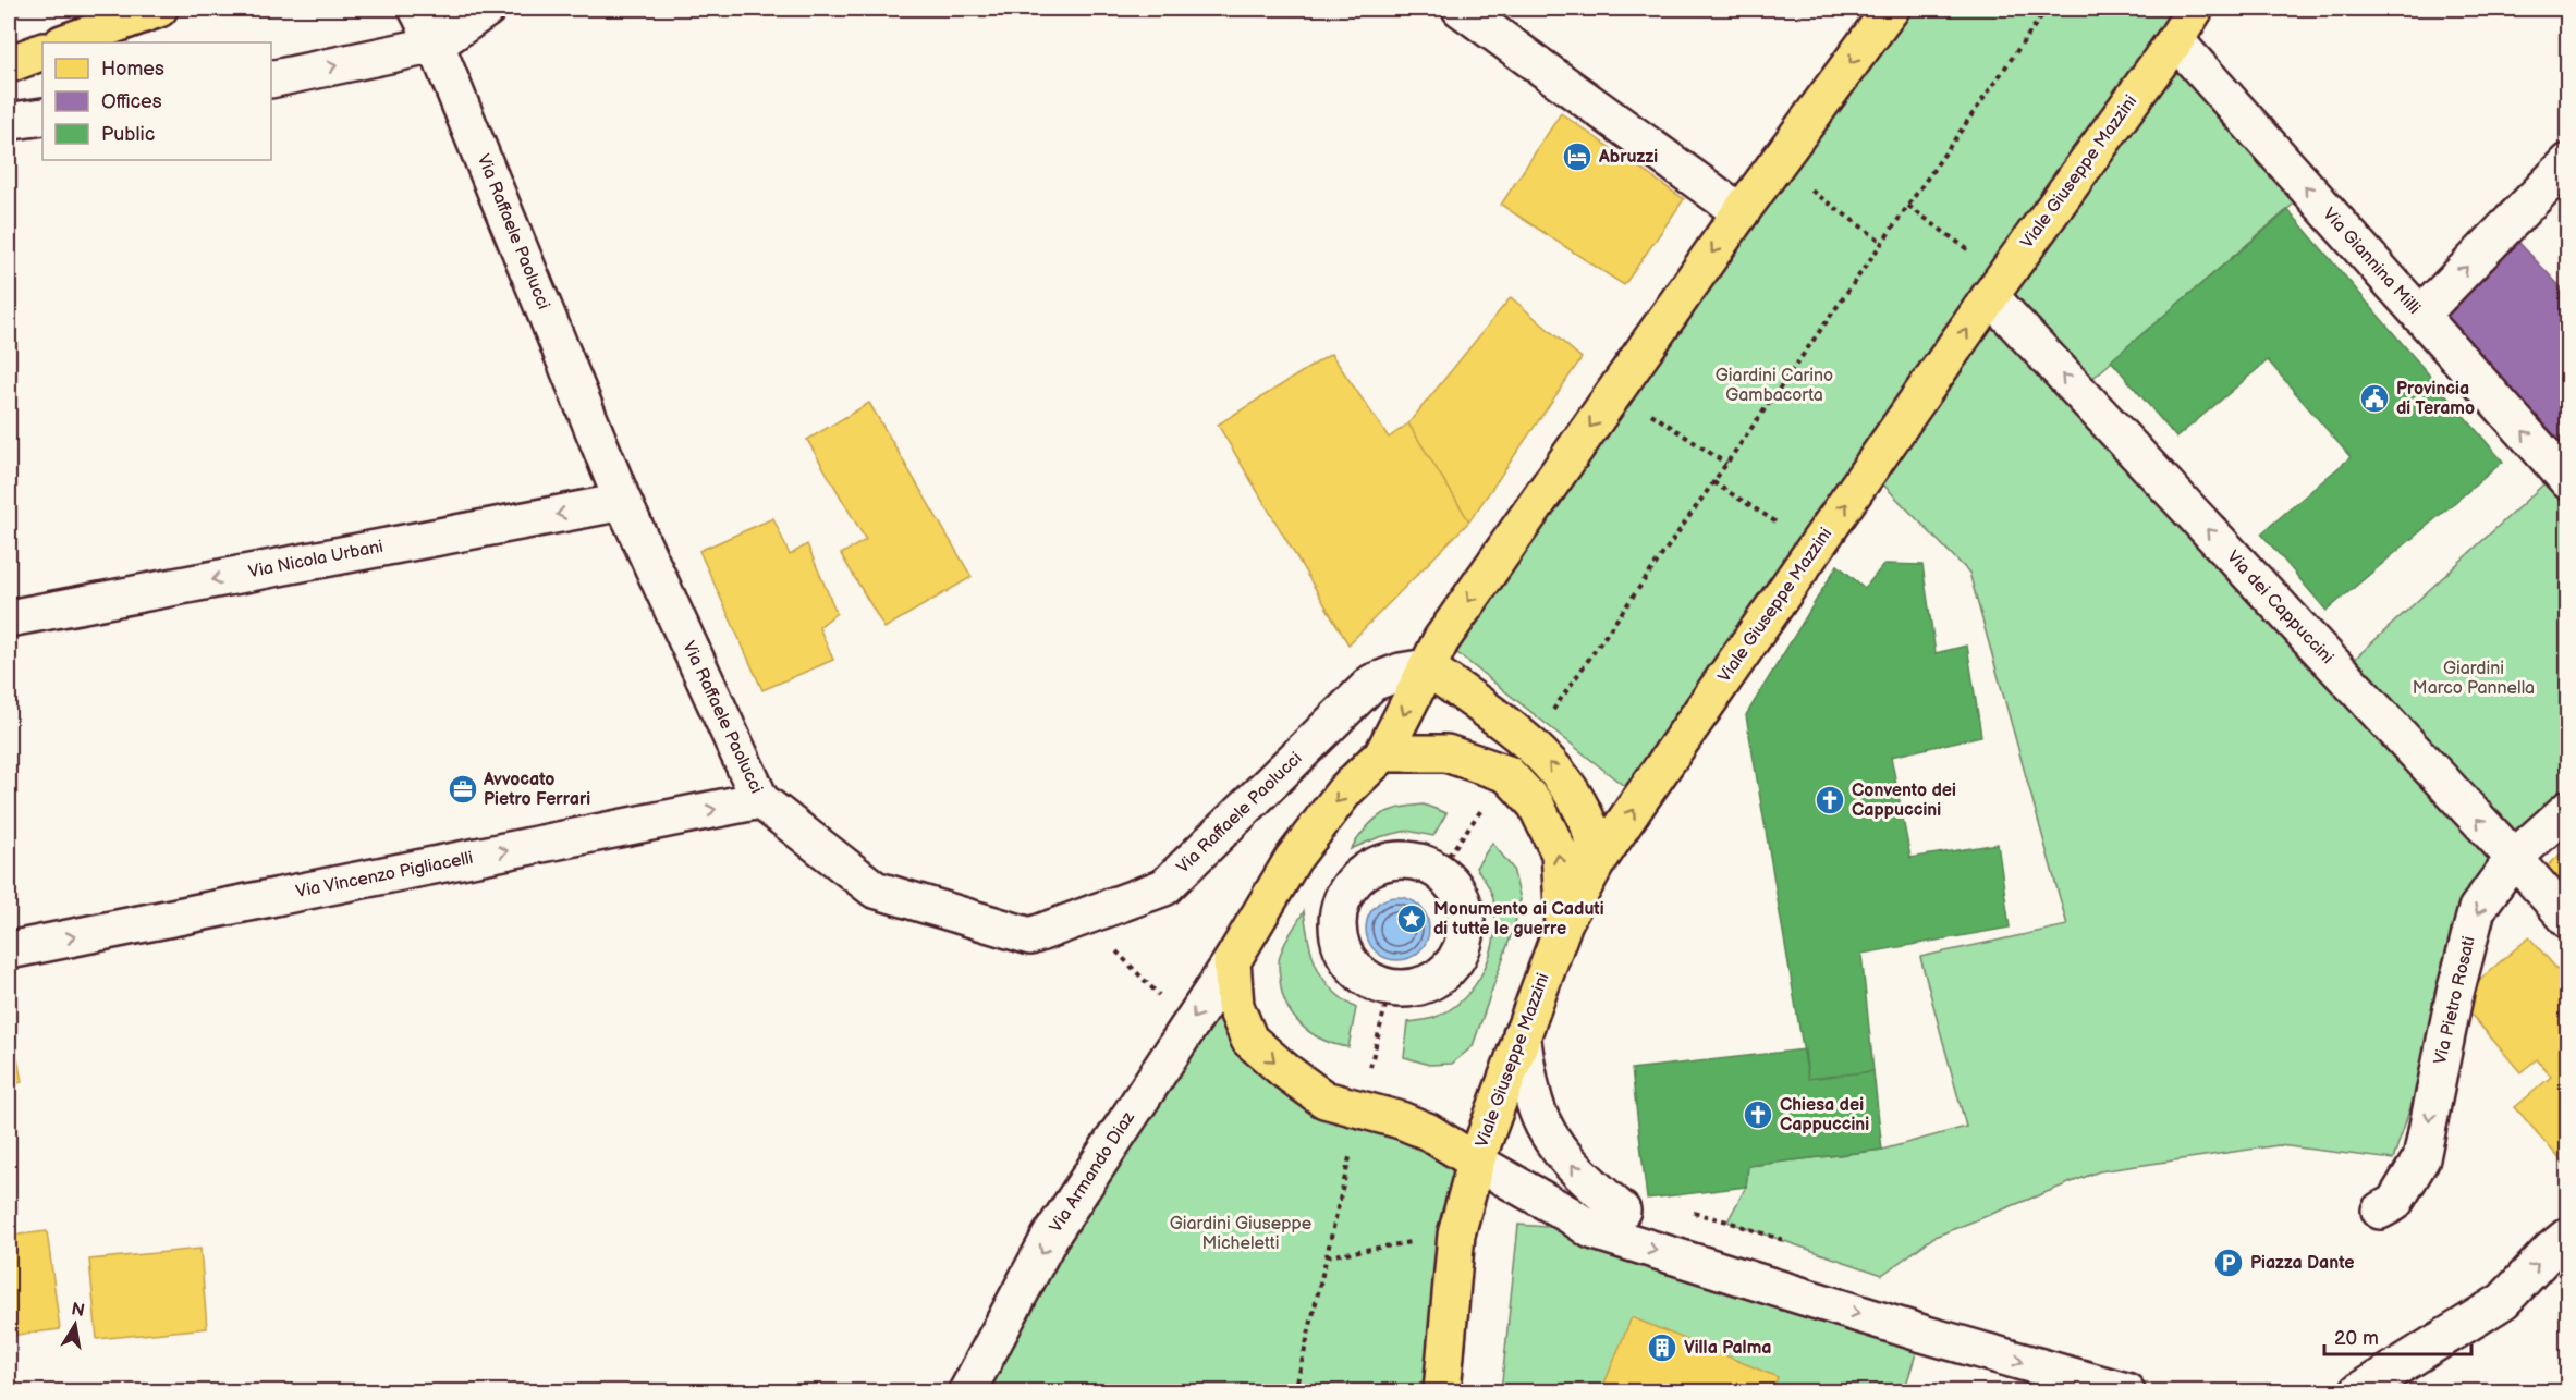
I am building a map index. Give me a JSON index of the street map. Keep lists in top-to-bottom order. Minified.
{"streets":{"main road":["Viale Giuseppe Mazzini"],"street":["Via Raffaele Paolucci","Via Giannina Milli","Via Nicola Urbani","Via dei Cappuccini","Via Vincenzo Pigliacelli","Via Pietro Rosati","Via Armando Diaz"]},"crossings":[["Viale Giuseppe Mazzini","Via Giannina Milli"],["Viale Giuseppe Mazzini","Via dei Cappuccini"],["Viale Giuseppe Mazzini","Via Armando Diaz"],["Via Raffaele Paolucci","Via Nicola Urbani"],["Via Raffaele Paolucci","Via Vincenzo Pigliacelli"],["Via dei Cappuccini","Via Pietro Rosati"]],"one_way":["Via Giannina Milli","Via Nicola Urbani","Via dei Cappuccini","Via Vincenzo Pigliacelli","Via Pietro Rosati","Via Armando Diaz"],"parks":["Giardini Carino Gambacorta","Giardini Marco Pannella","Giardini Giuseppe Micheletti"],"places":{"hotel":["Abruzzi"],"public building":["Provincia di Teramo"],"office":["Avvocato Pietro Ferrari"],"church":["Convento dei Cappuccini","Chiesa dei Cappuccini"],"place":["Monumento ai Caduti di tutte le guerre"],"parking":["Piazza Dante"],"building":["Villa Palma"]},"legend":["Homes","Offices","Public"],"scale_bar":"20 m","north":"top"}
